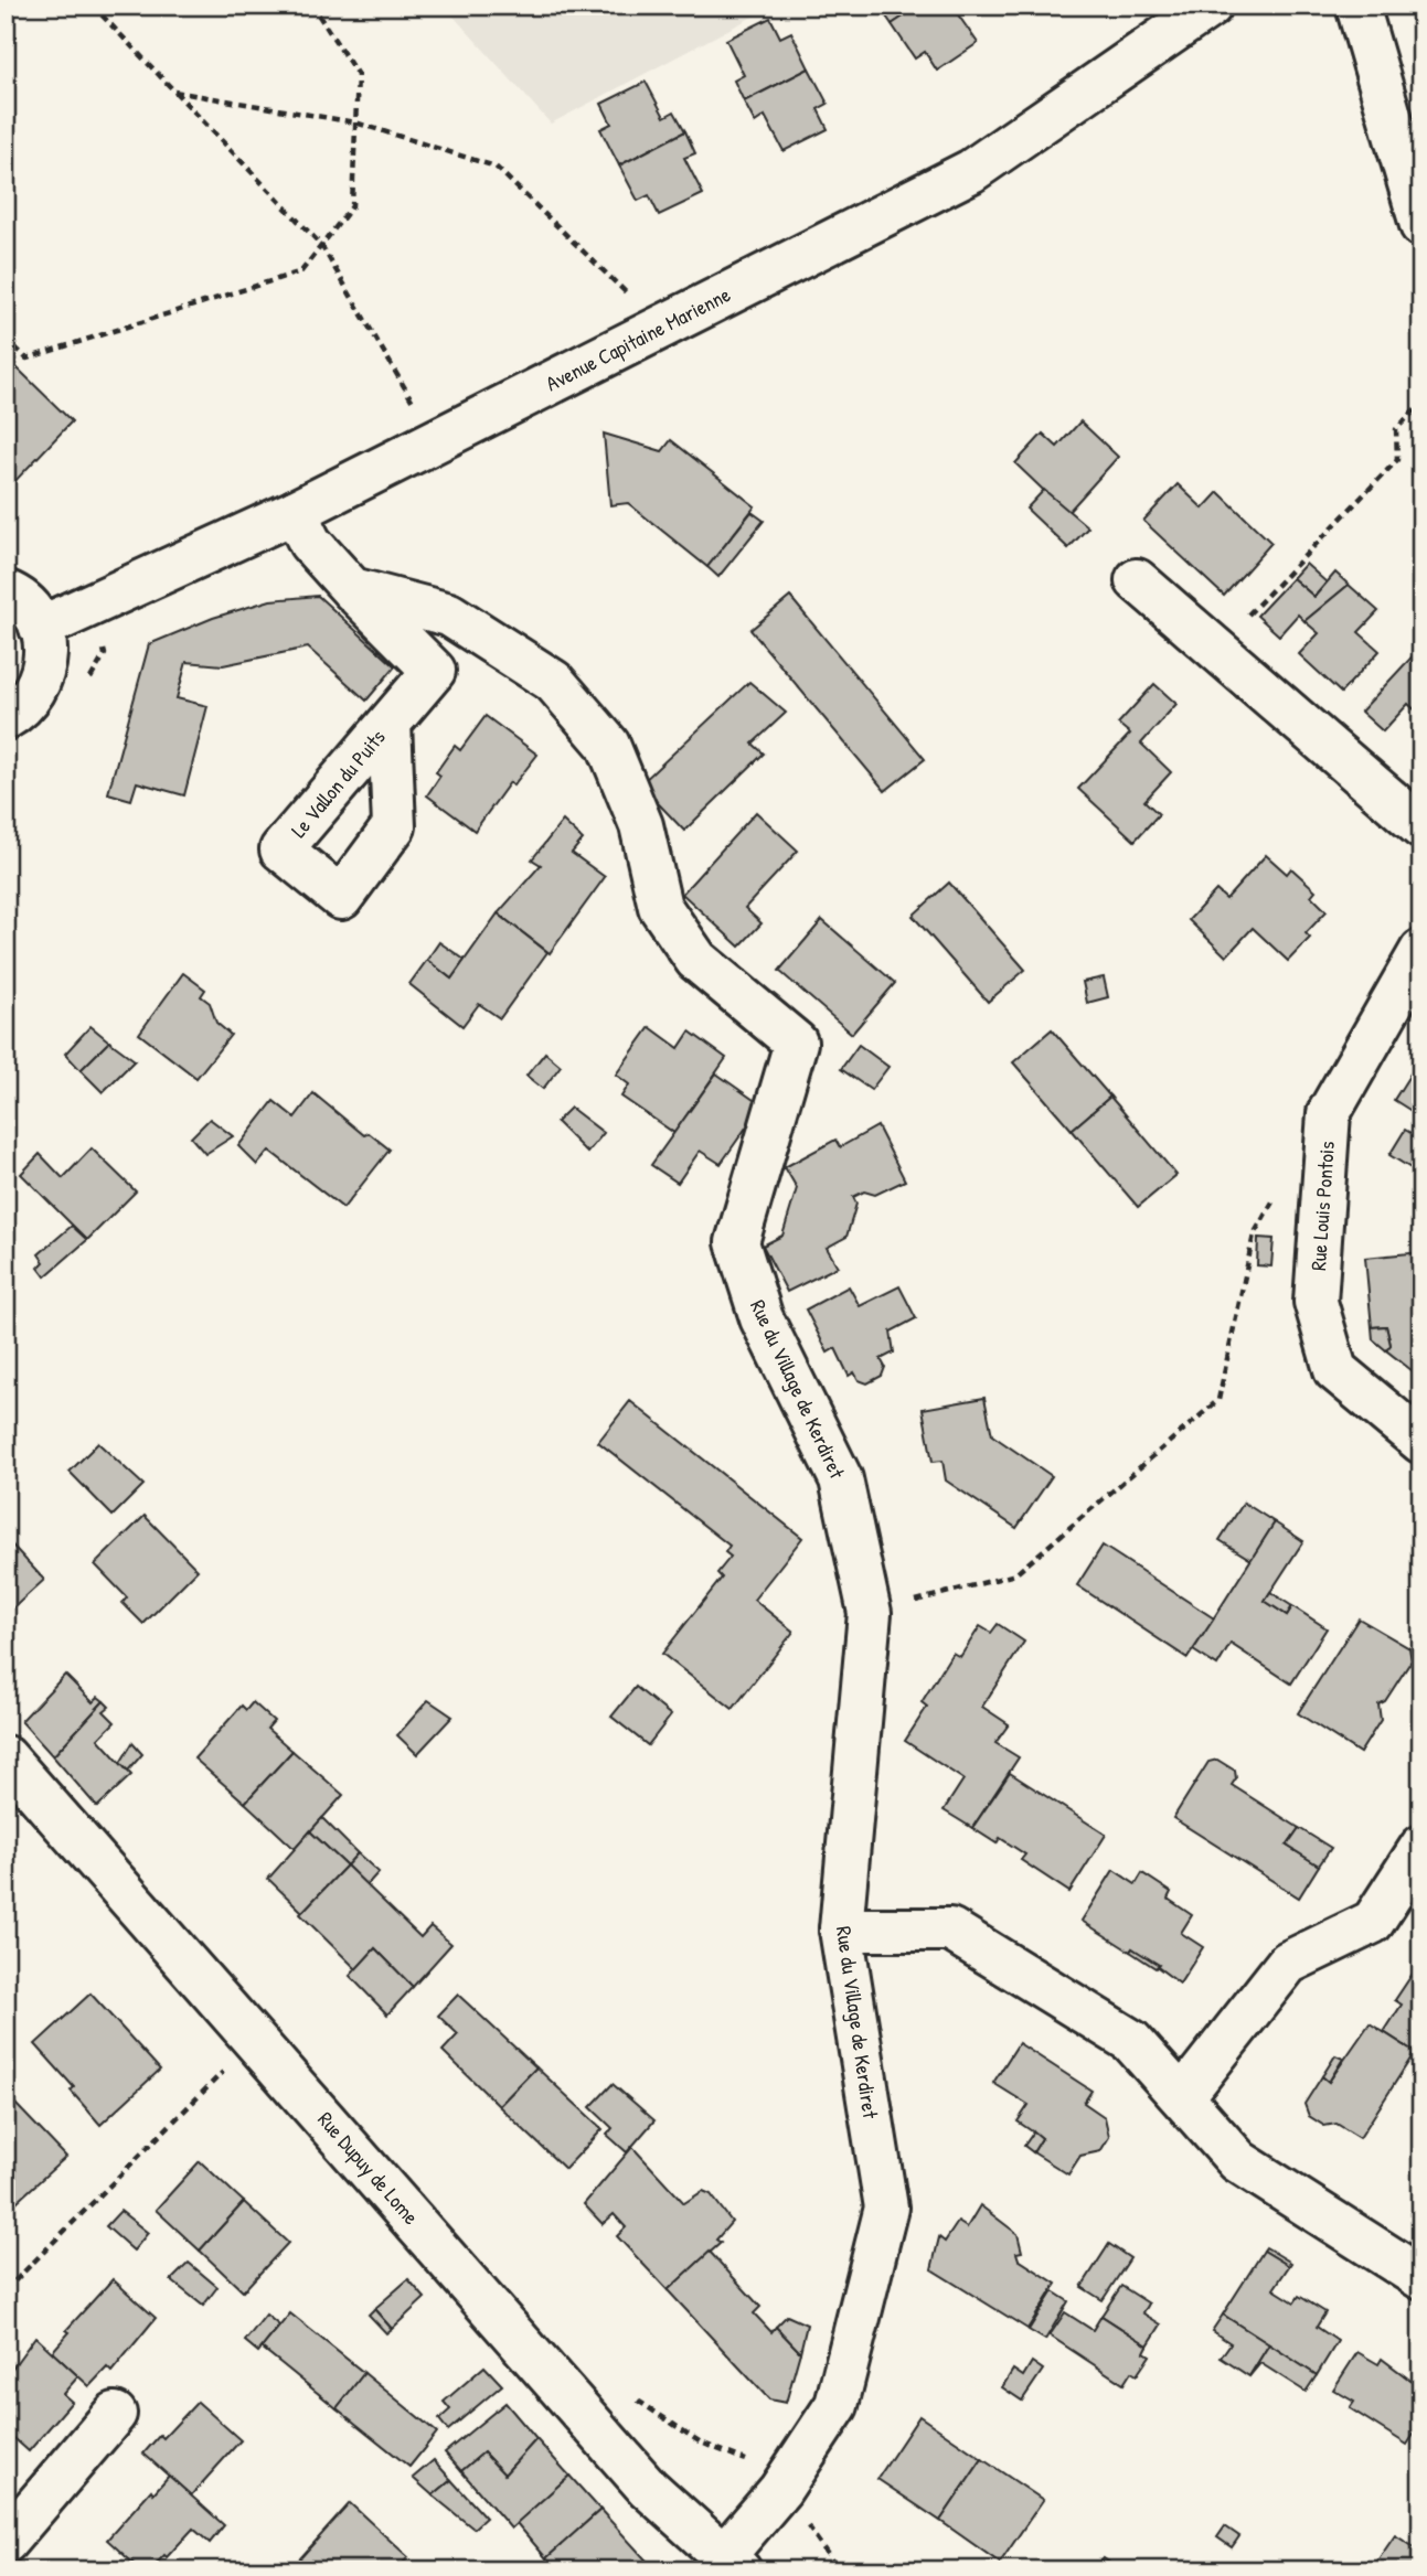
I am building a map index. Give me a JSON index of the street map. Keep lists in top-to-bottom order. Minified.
{"streets":{"street":["Avenue Capitaine Marienne","Le Vallon du Puits","Rue Louis Pontois","Rue du Village de Kerdiret","Rue Dupuy de Lome"]},"crossings":[["Le Vallon du Puits","Rue du Village de Kerdiret"],["Rue du Village de Kerdiret","Rue Dupuy de Lome"]]}
